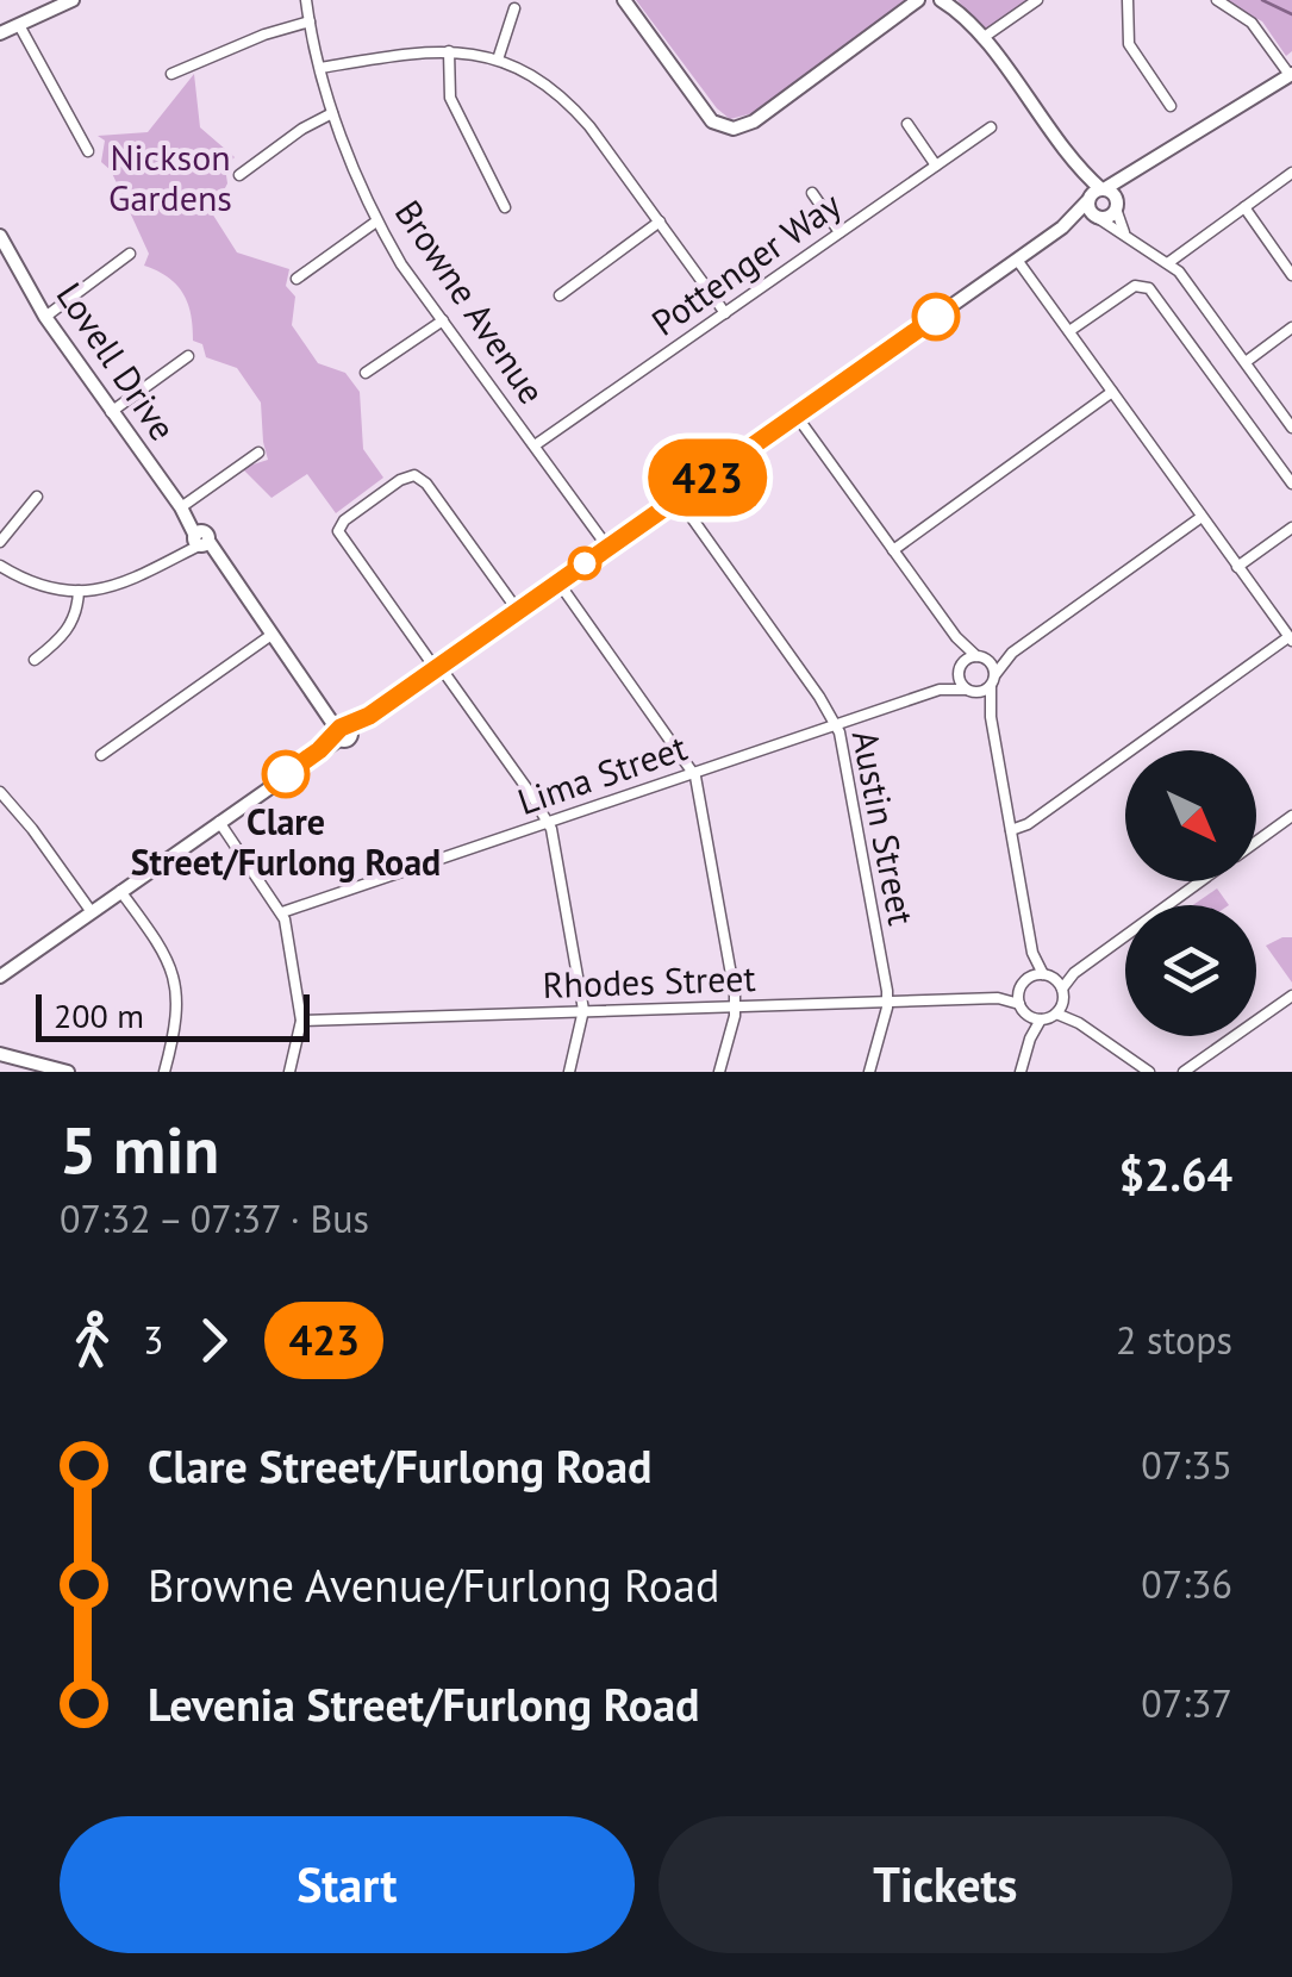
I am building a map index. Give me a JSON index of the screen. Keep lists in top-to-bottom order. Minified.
{"streets":{"main road":["Lovell Drive"],"street":["Pottenger Way","Browne Avenue","Lima Street","Austin Street","Rhodes Street"]},"crossings":[["Pottenger Way","Browne Avenue"],["Lima Street","Austin Street"],["Austin Street","Rhodes Street"]],"parks":["Nickson Gardens"],"places":["Clare Street/Furlong Road"],"lines":["bus line 423"],"scale_bar":"200 m","north":"bottom right","page":{"on_map":"423","scale":"200 m","heading":["5 min","07:32 – 07:37 · Bus","$2.64"],"legs":["3","423","2 stops"],"list":[{"name":"Clare Street/Furlong Road","value":"07:35"},{"name":"Browne Avenue/Furlong Road","value":"07:36"},{"name":"Levenia Street/Furlong Road","value":"07:37"}],"buttons":["Start","Tickets"]}}
